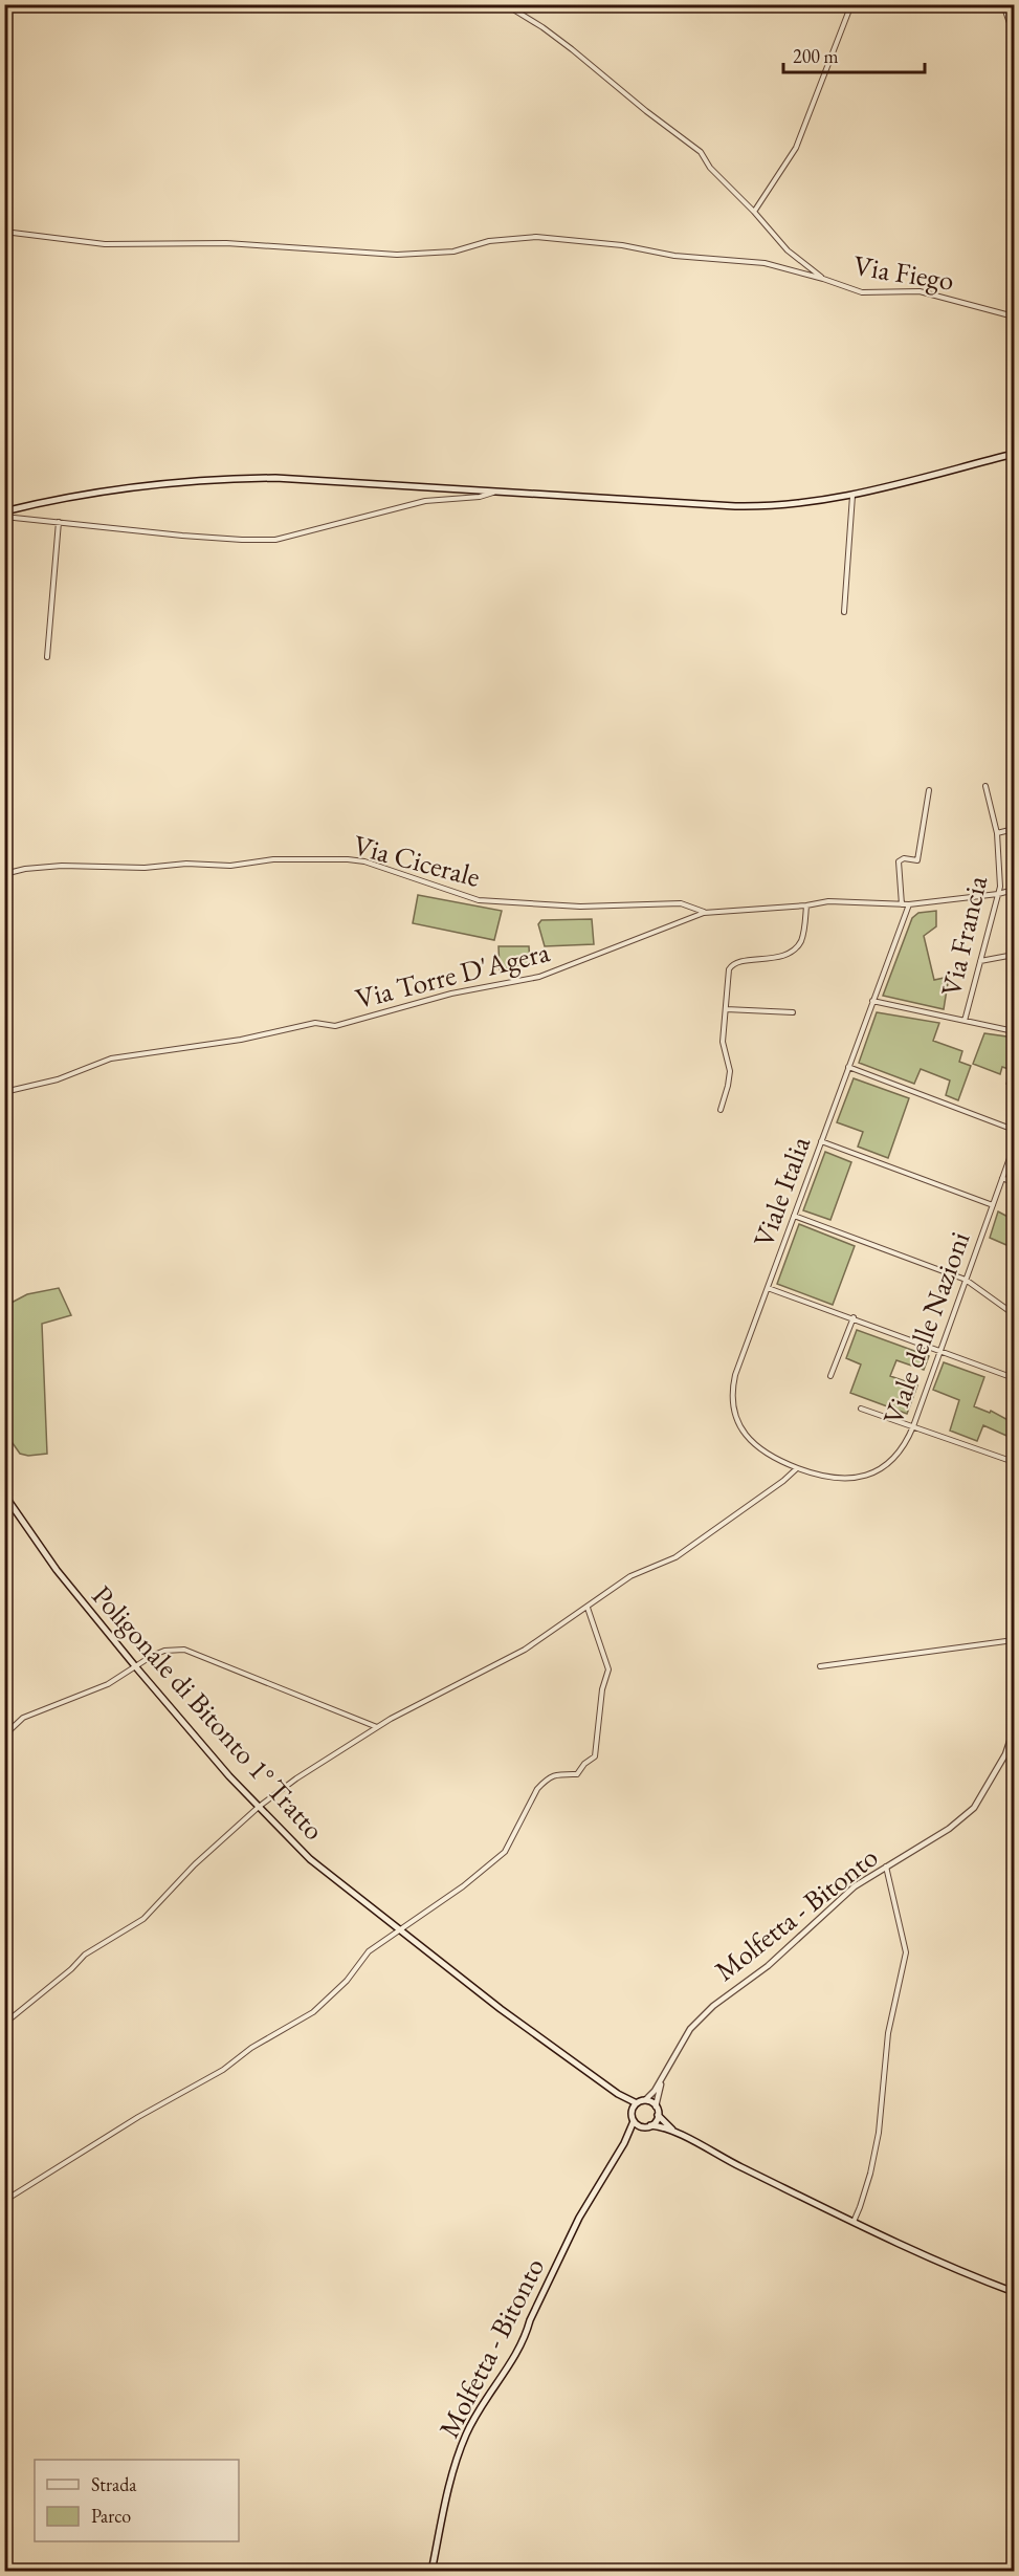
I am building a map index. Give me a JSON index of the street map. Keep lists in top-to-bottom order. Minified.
{"streets":{"main road":["Poligonale di Bitonto 1° Tratto","Molfetta - Bitonto"],"street":["Via Fiego","Via Cicerale","Via Francia","Via Torre D'Agera","Viale Italia","Viale delle Nazioni"]},"crossings":[["Via Cicerale","Via Torre D'Agera"],["Via Francia","Via Torre D'Agera"],["Via Torre D'Agera","Viale Italia"],["Viale Italia","Viale delle Nazioni"]],"legend":["Strada","Parco"],"scale_bar":"200 m"}
